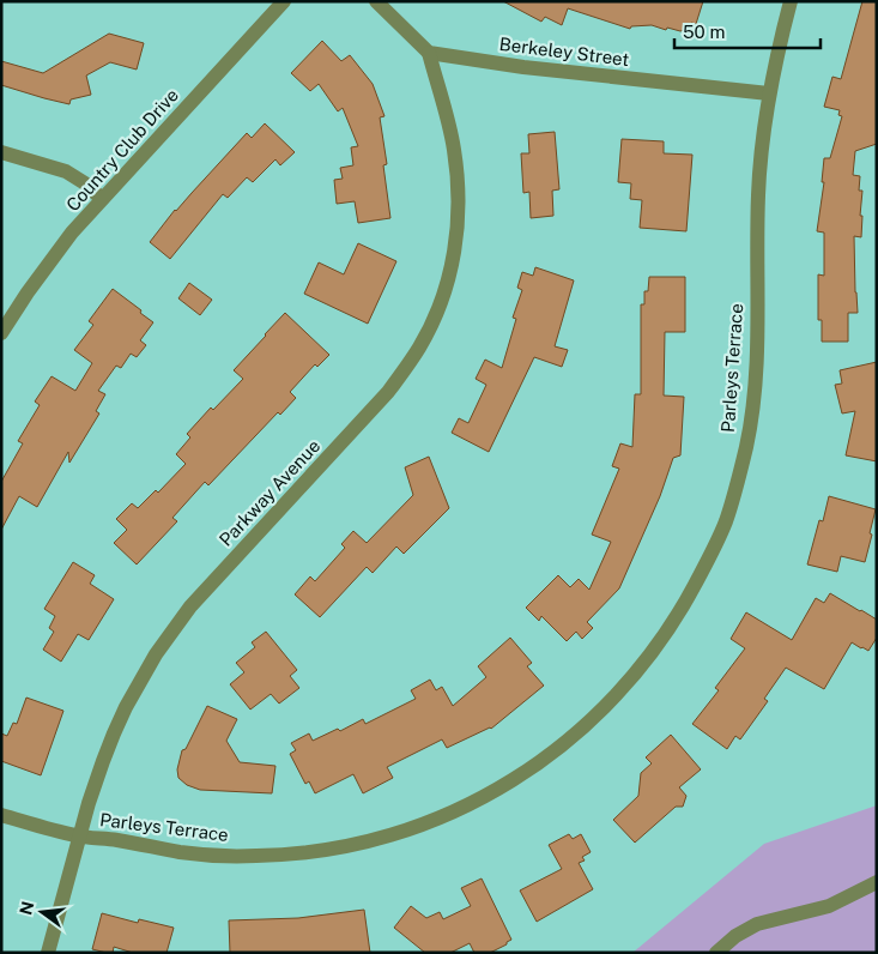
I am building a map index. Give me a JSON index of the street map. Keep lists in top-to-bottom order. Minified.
{"streets":{"street":["Berkeley Street","Country Club Drive","Parleys Terrace","Parkway Avenue"]},"crossings":[["Berkeley Street","Parleys Terrace"],["Berkeley Street","Parkway Avenue"],["Parleys Terrace","Parkway Avenue"]],"scale_bar":"50 m","north":"left"}
